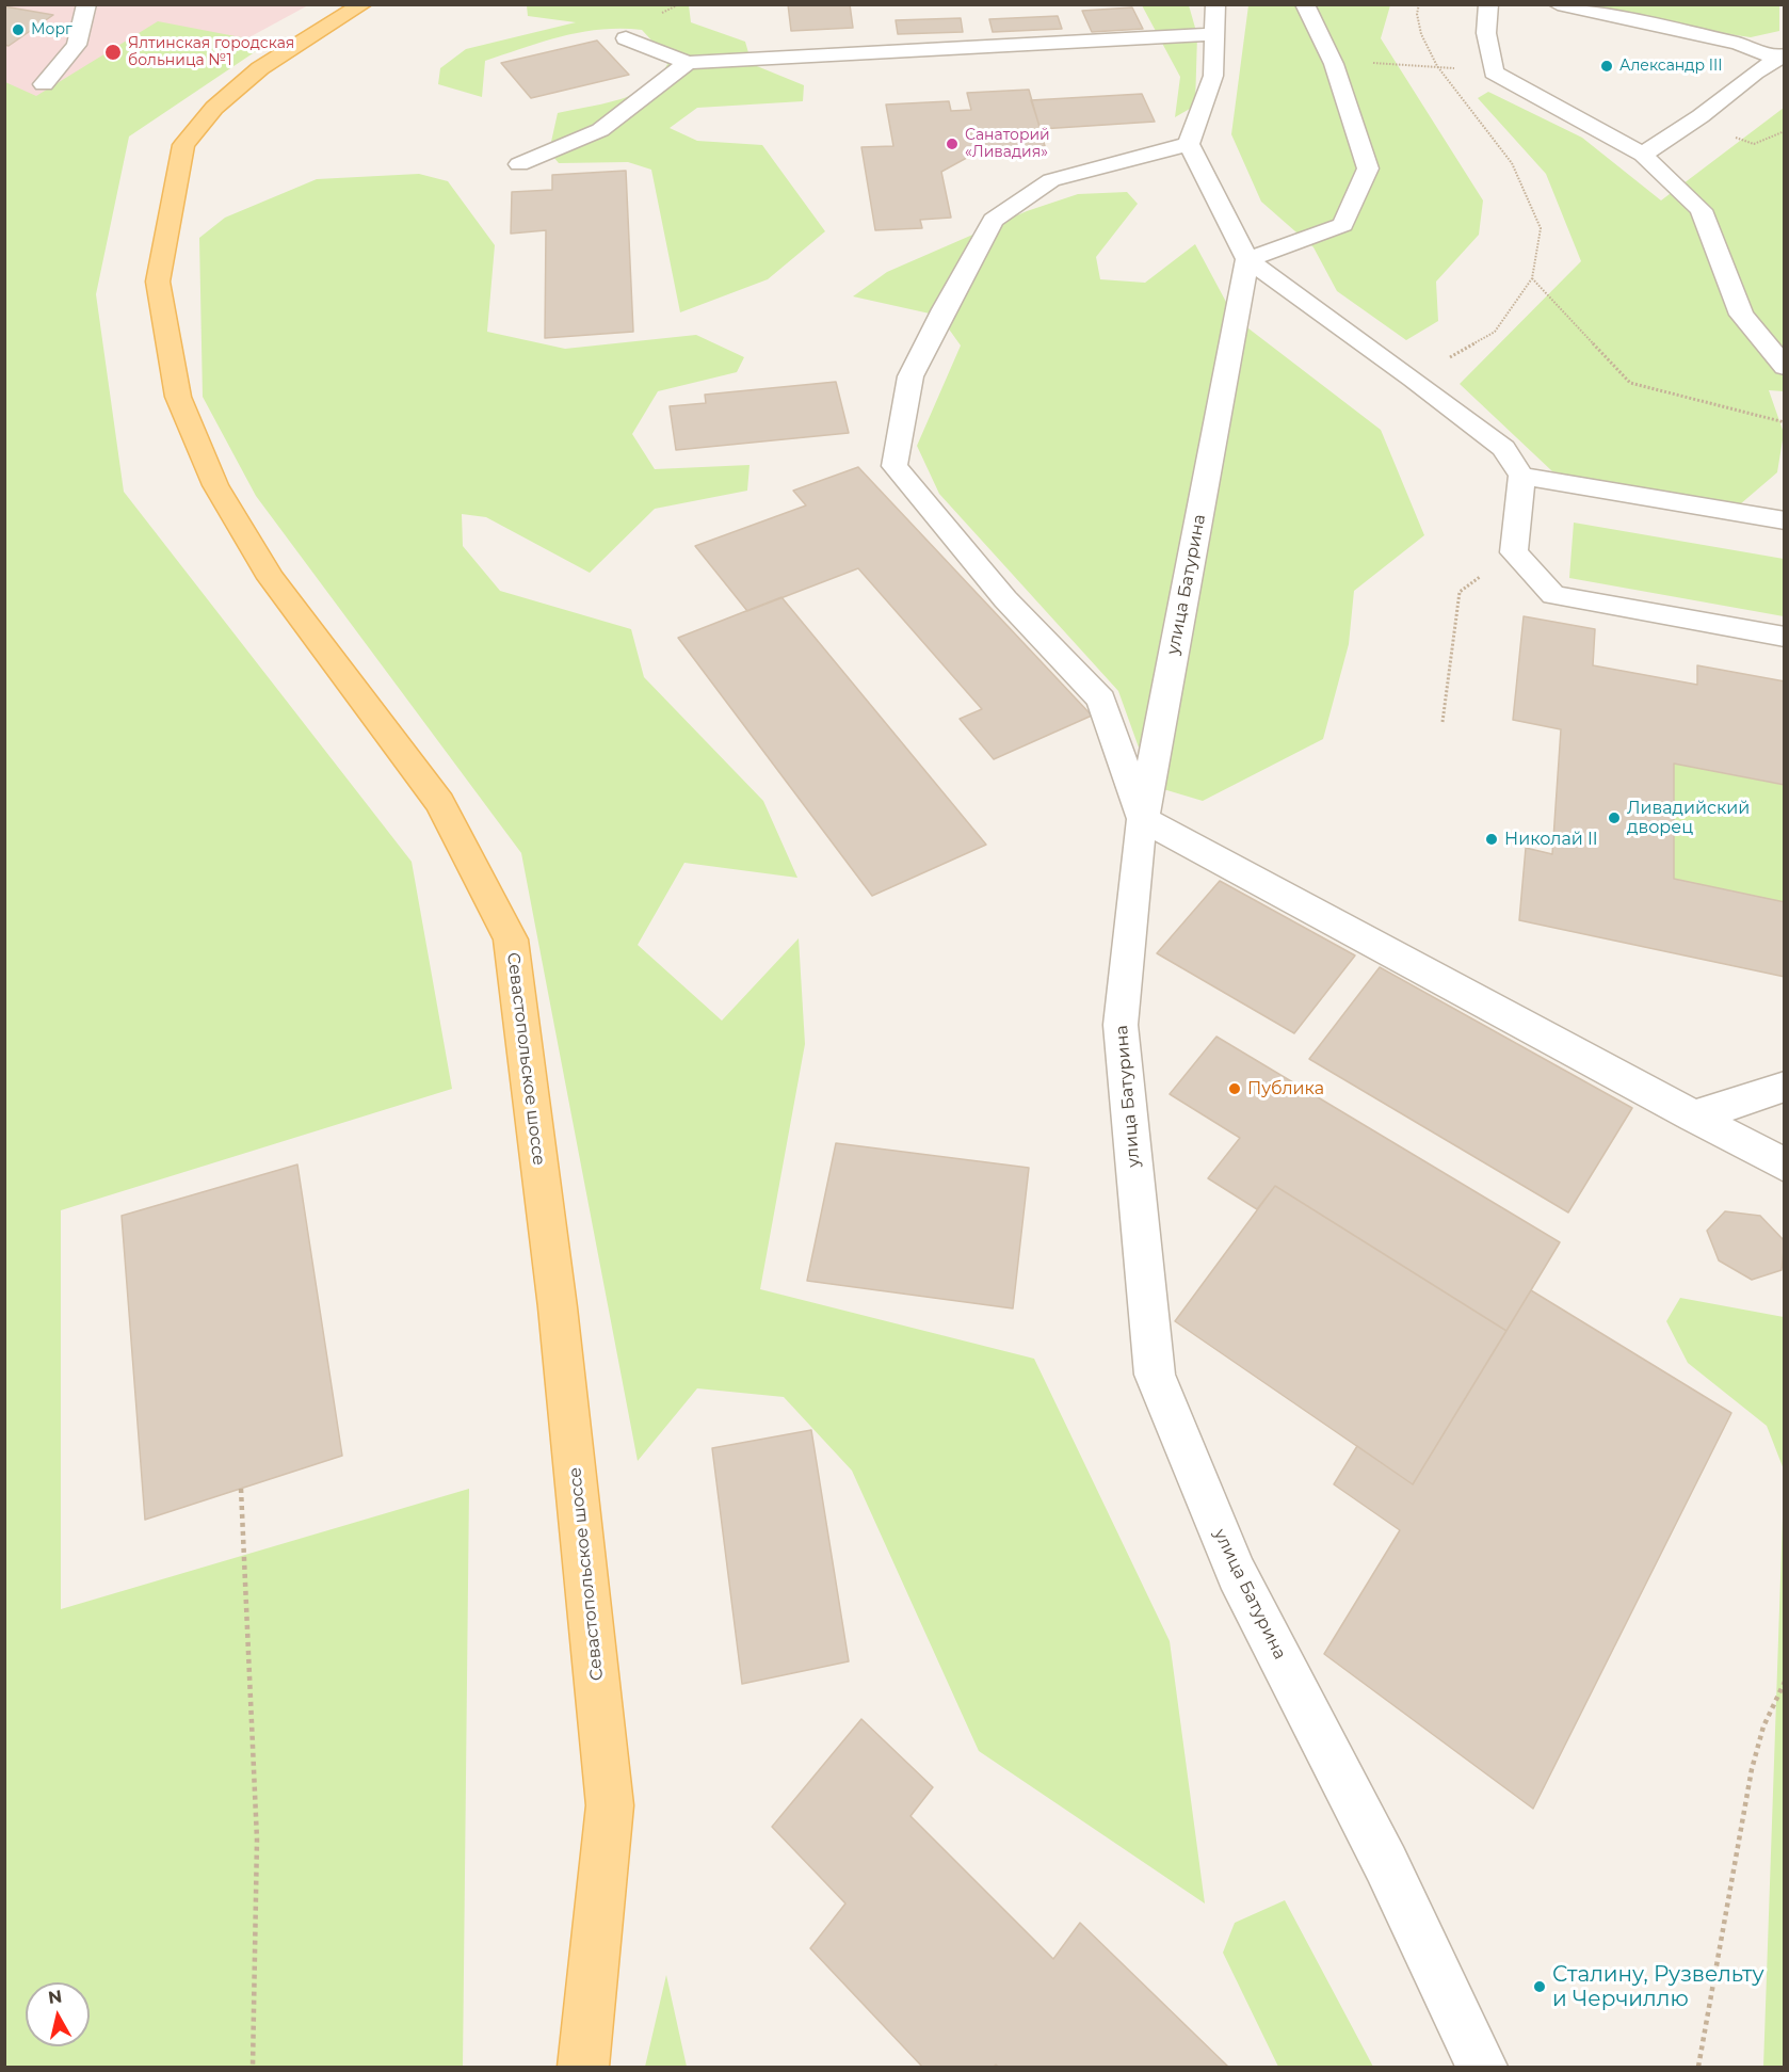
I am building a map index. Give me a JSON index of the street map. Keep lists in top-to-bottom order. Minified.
{"streets":{"main road":["Севастопольское шоссе"],"street":["улица Батурина"]},"places":["Морг","Ялтинская городская больница №1","Александр III","Санаторий «Ливадия»","Ливадийский дворец","Николай II","Публика","Сталину, Рузвельту и Черчиллю"],"north":"top"}
